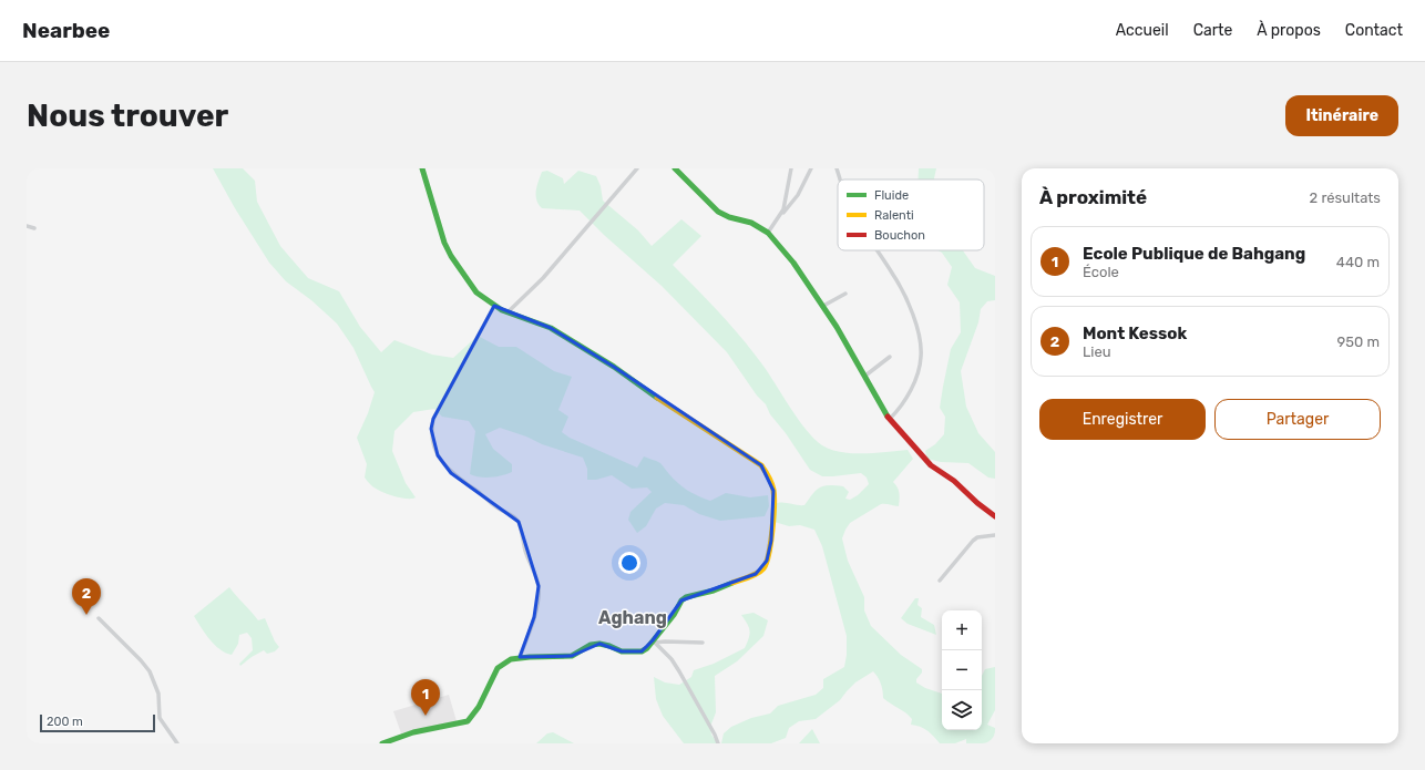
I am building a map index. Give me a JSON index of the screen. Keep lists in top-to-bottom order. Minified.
{"districts":["Aghang"],"legend":["Fluide","Ralenti","Bouchon"],"scale_bar":"200 m","page":{"header":"Nearbee","nav":["Accueil","Carte","À propos","Contact"],"buttons":["Itinéraire",["Enregistrer","Partager"]],"title":"Nous trouver","heading":["À proximité","2 résultats"],"list":[{"mark":"1","name":"Ecole Publique de Bahgang","note":"École","value":"440 m"},{"mark":"2","name":"Mont Kessok","note":"Lieu","value":"950 m"}],"pins":["2","1"],"map_buttons":["+","−"],"scale":"200 m"}}
